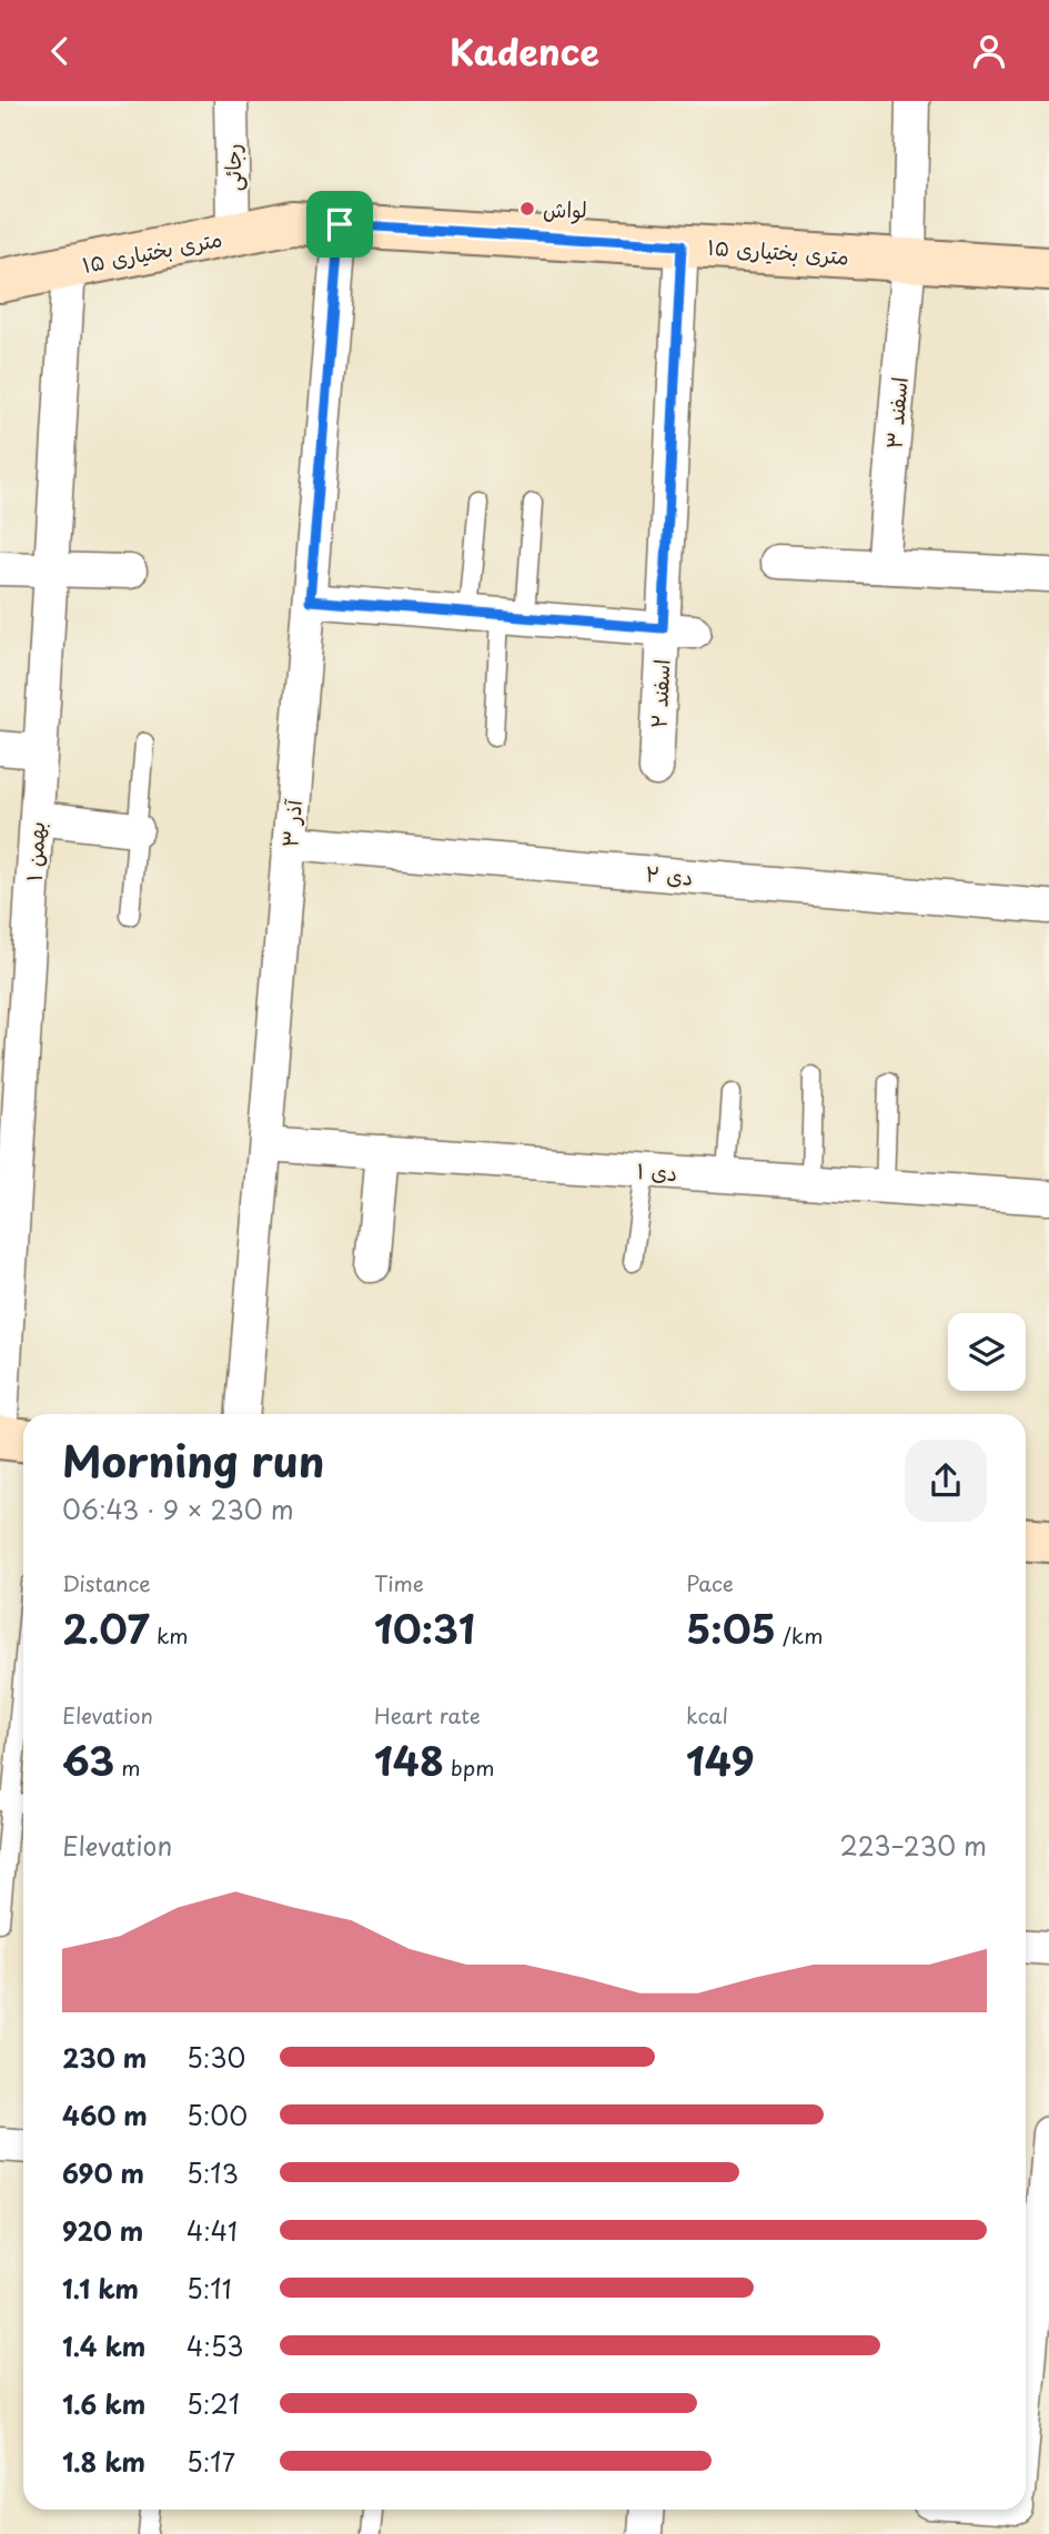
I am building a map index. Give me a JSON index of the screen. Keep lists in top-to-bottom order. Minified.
{"streets":{"street":["رجائی","۱۵ متری بختیاری","اسفند ۳","اسفند ۲","آذر ۳","بهمن ۱","دی ۲","دی ۱"]},"crossings":[["رجائی","۱۵ متری بختیاری"],["۱۵ متری بختیاری","اسفند ۳"],["۱۵ متری بختیاری","اسفند ۲"],["۱۵ متری بختیاری","آذر ۳"],["۱۵ متری بختیاری","بهمن ۱"],["آذر ۳","دی ۲"],["آذر ۳","دی ۱"]],"places":["لواش"],"page":{"header":"Kadence","heading":["Morning run","06:43 · 9 × 230 m"],"stats":[["Distance","2.07 km"],["Time","10:31"],["Pace","5:05 /km"],["Elevation","63 m"],["Heart rate","148 bpm"],["kcal","149"]],"chart":["Elevation","223–230 m"],"list":[{"name":"230 m","note":"5:30"},{"name":"460 m","note":"5:00"},{"name":"690 m","note":"5:13"},{"name":"920 m","note":"4:41"},{"name":"1.1 km","note":"5:11"},{"name":"1.4 km","note":"4:53"},{"name":"1.6 km","note":"5:21"},{"name":"1.8 km","note":"5:17"}]}}
